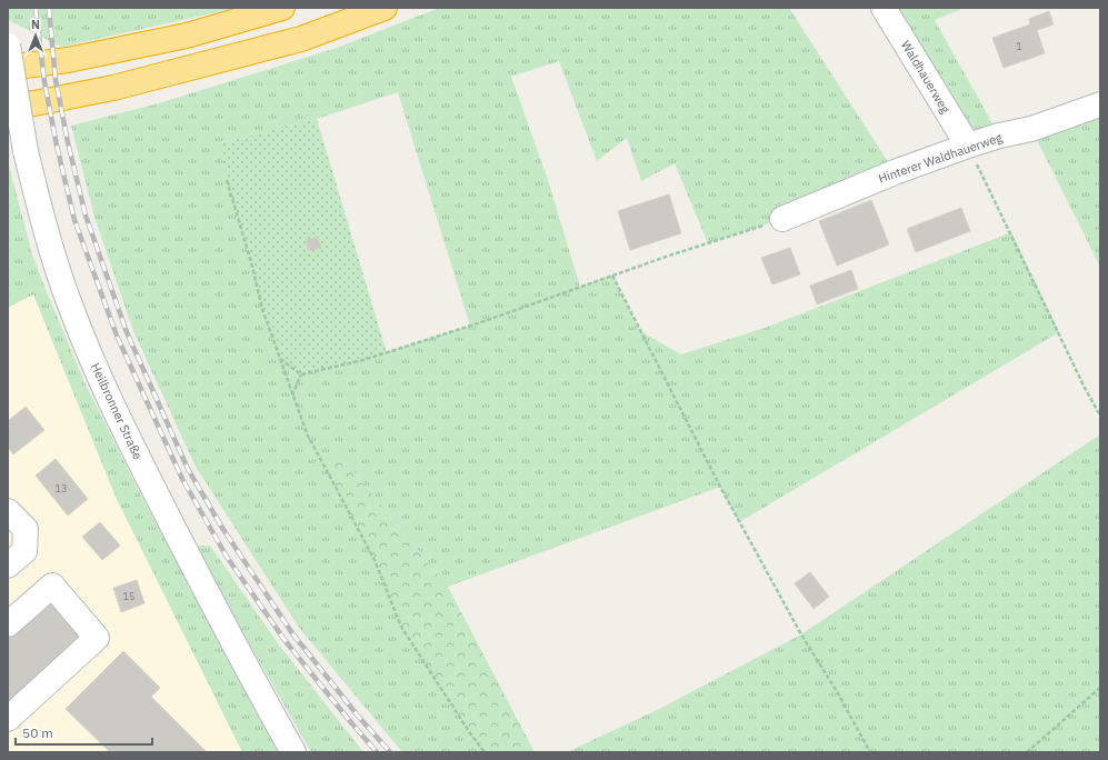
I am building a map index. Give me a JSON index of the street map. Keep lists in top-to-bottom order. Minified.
{"streets":{"street":["Waldhauerweg","Hinterer Waldhauerweg","Heilbronner Straße"]},"crossings":[["Waldhauerweg","Hinterer Waldhauerweg"]],"house_numbers":["1","13","15"],"scale_bar":"50 m","north":"top"}
